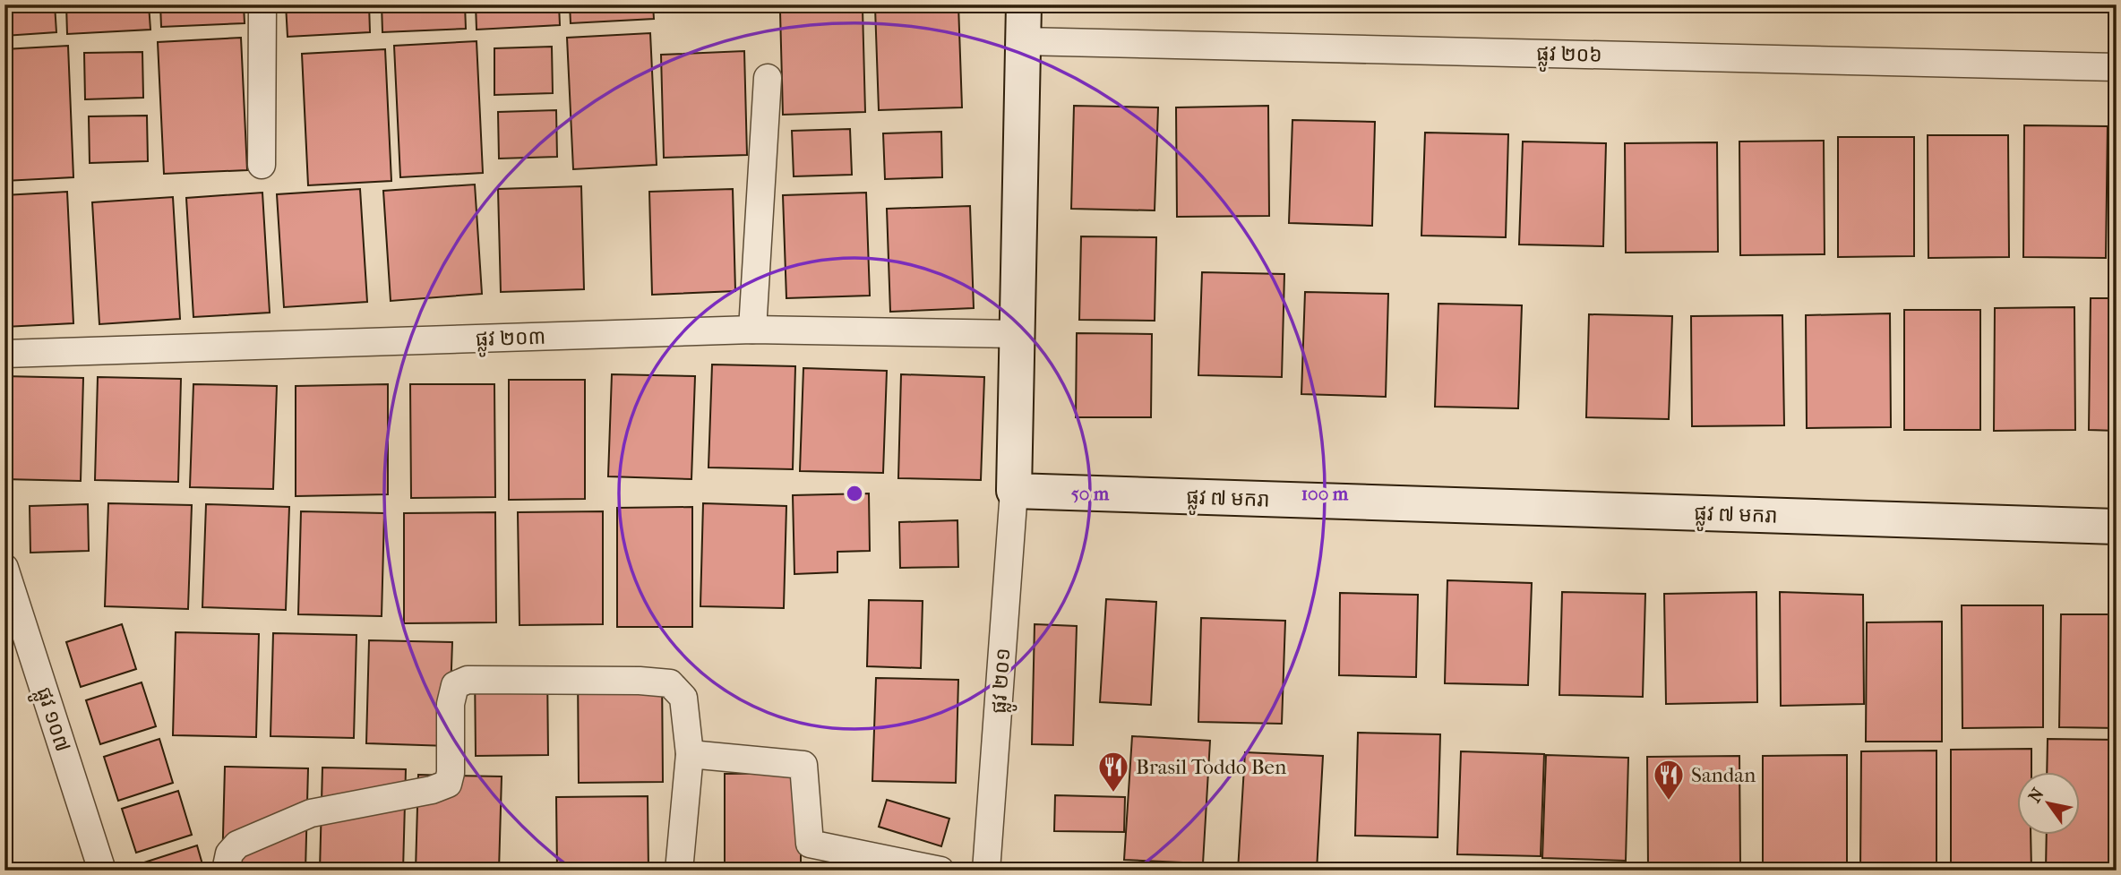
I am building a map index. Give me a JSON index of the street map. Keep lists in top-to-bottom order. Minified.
{"streets":{"main road":["ផ្លូវ ៧ មករា"],"street":["ផ្លូវ ២០៦","ផ្លូវ ២០៣","ផ្លូវ ២០១","ផ្លូវ ១០៧"]},"crossings":[["ផ្លូវ ៧ មករា","ផ្លូវ ២០១"]],"places":{"restaurant":["Brasil Toddo Ben","Sandan"]},"north":"top left","rings":["50 m","100 m"]}
